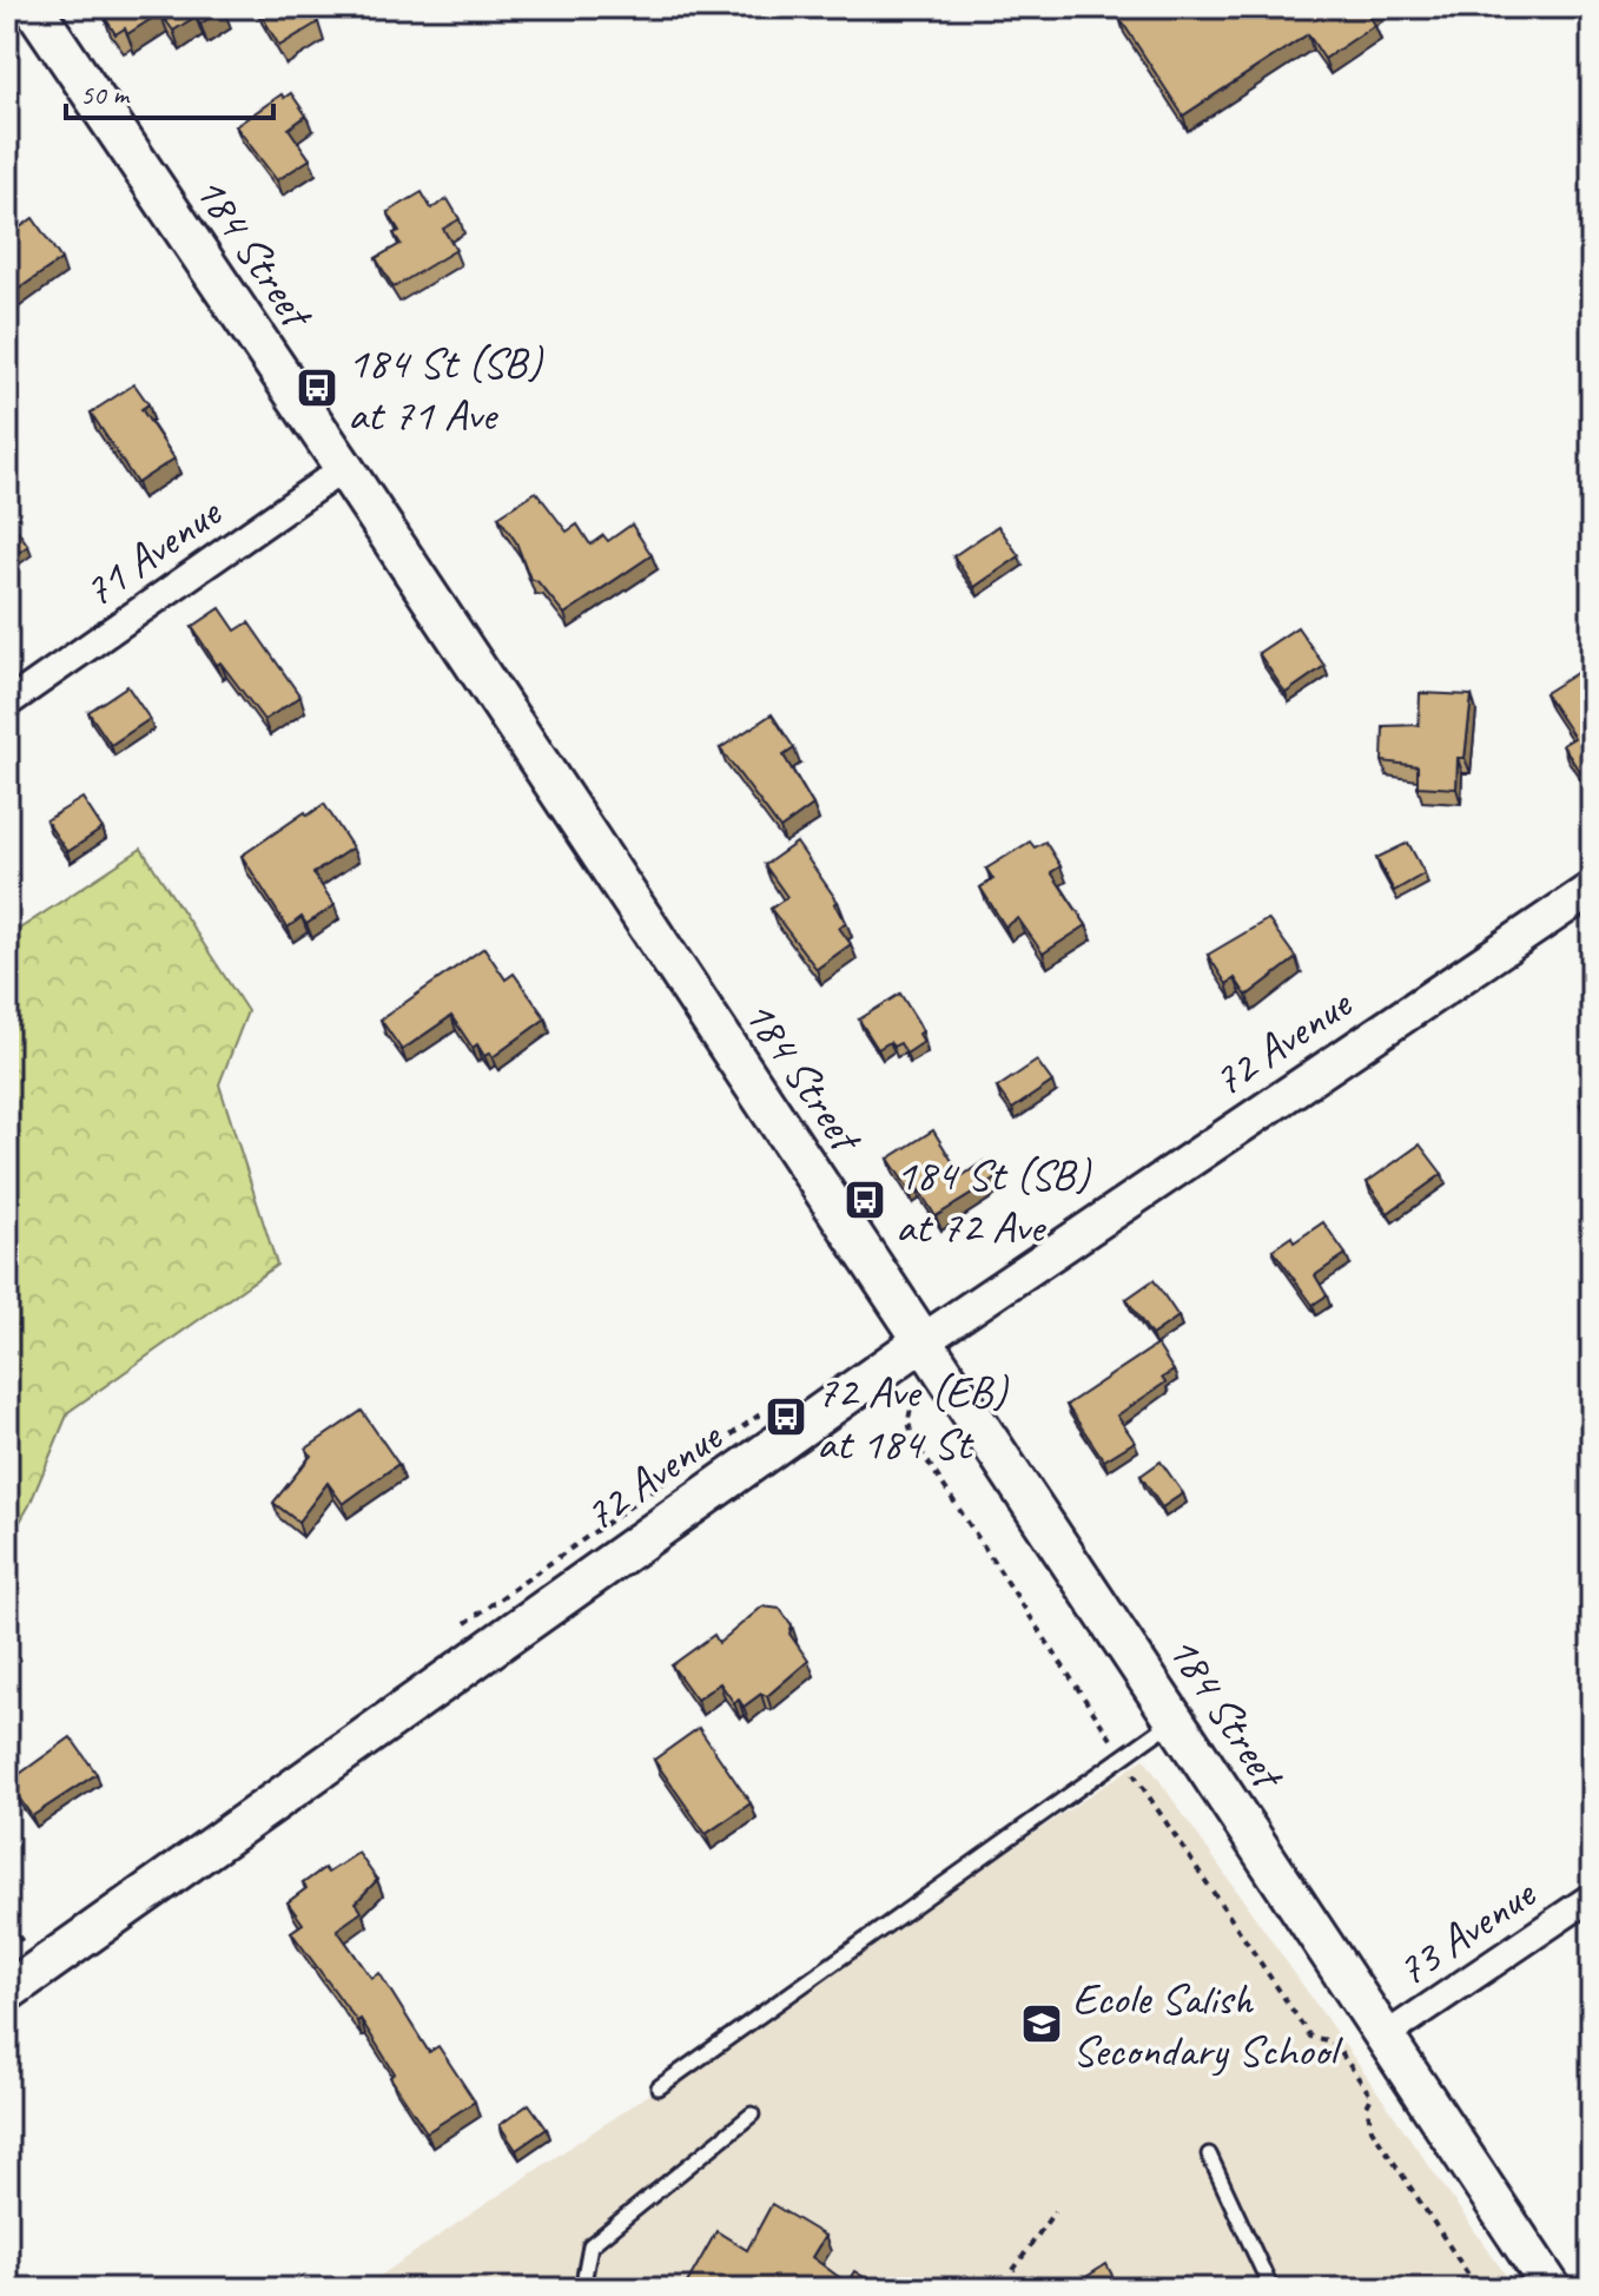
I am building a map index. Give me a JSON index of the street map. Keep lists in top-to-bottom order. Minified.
{"streets":{"main road":["184 Street","72 Avenue"],"street":["71 Avenue","73 Avenue"]},"crossings":[["184 Street","71 Avenue"],["184 Street","72 Avenue"],["184 Street","73 Avenue"]],"places":{"bus stop":["184 St (SB) at 71 Ave","184 St (SB) at 72 Ave","72 Ave (EB) at 184 St"],"school or university":["Ecole Salish Secondary School"]},"scale_bar":"50 m"}
